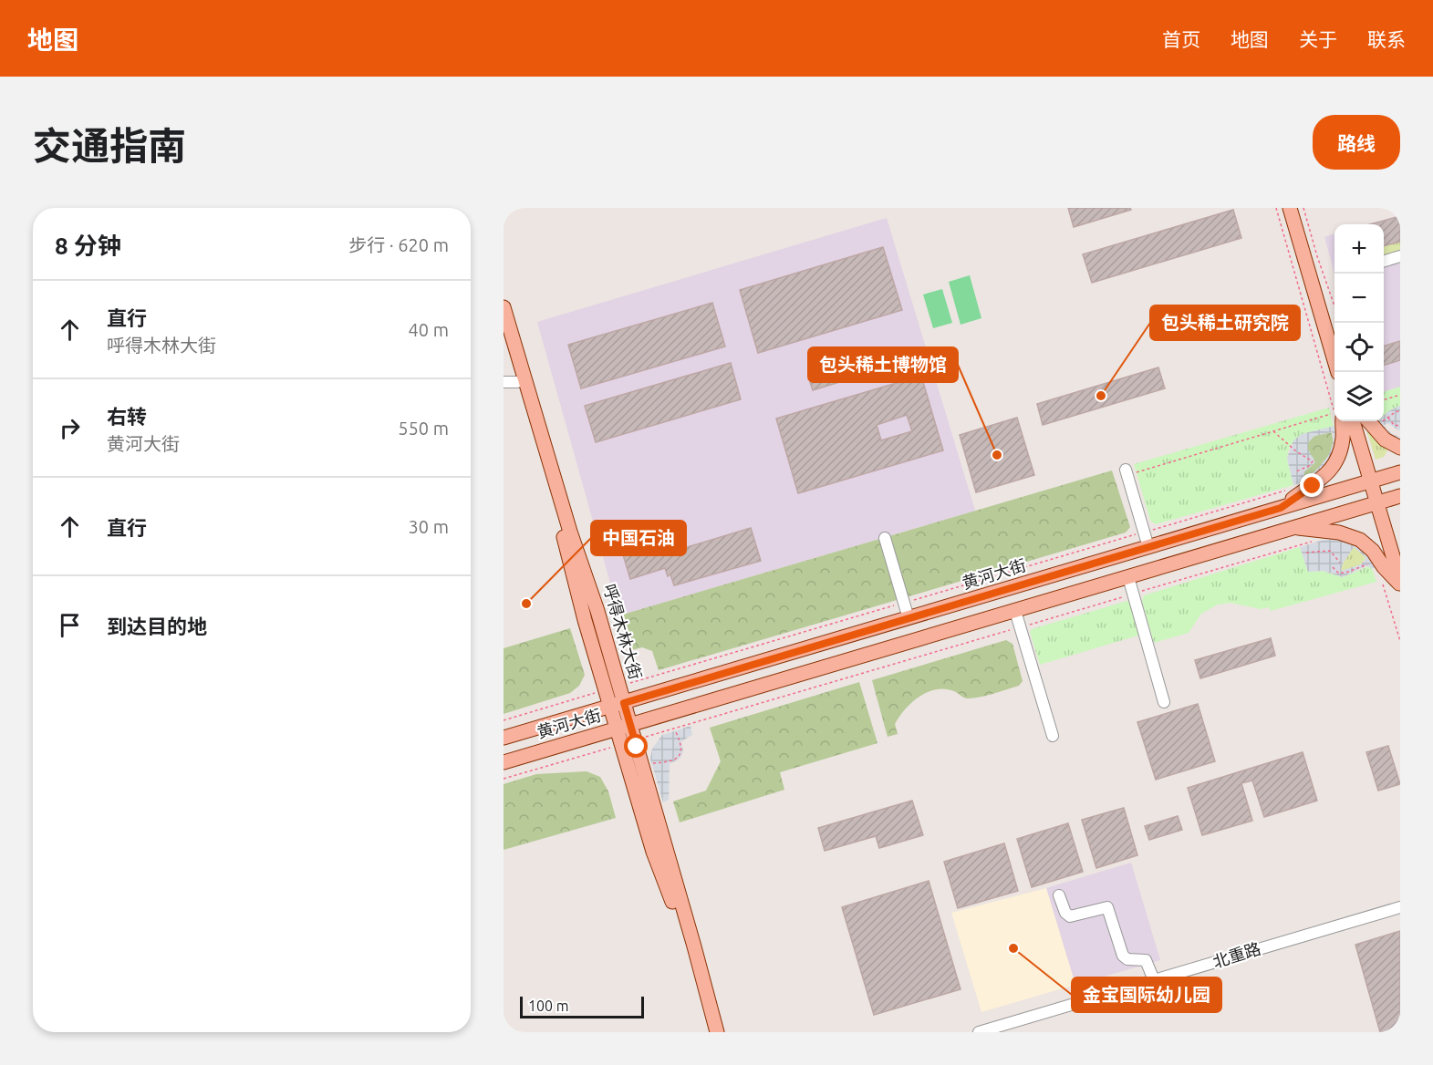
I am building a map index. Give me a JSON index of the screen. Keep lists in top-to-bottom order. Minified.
{"streets":{"main road":["黄河大街","呼得木林大街"],"street":["北重路"]},"crossings":[["黄河大街","呼得木林大街"]],"places":["包头稀土研究院","包头稀土博物馆","中国石油","金宝国际幼儿园"],"scale_bar":"100 m","page":{"header":"地图","nav":["首页","地图","关于","联系"],"title":"交通指南","buttons":"路线","heading":["8 分钟","步行 · 620 m"],"map_buttons":["+","−"],"list":[["直行","呼得木林大街","40 m"],["右转","黄河大街","550 m"],["直行","30 m"],"到达目的地"],"scale":"100 m"}}
